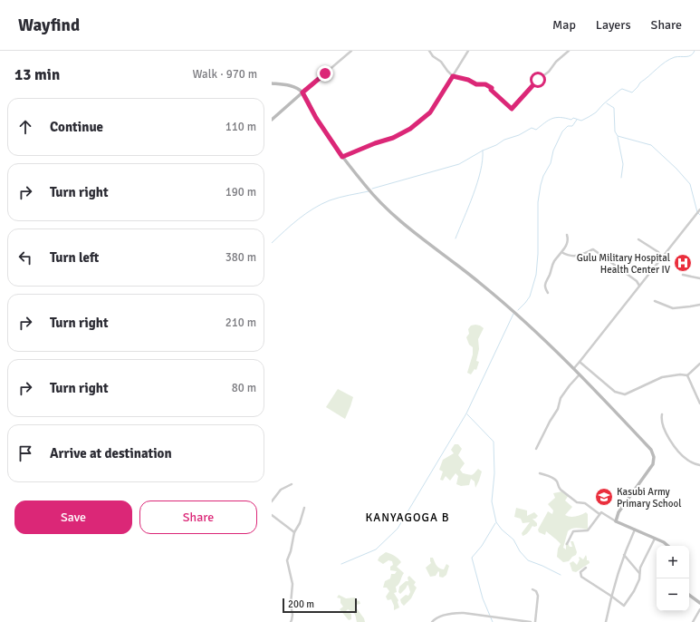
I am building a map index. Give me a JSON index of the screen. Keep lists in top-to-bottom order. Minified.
{"districts":["KANYAGOGA B"],"places":{"hospital":["Gulu Military Hospital Health Center IV"],"school or university":["Kasubi Army Primary School"]},"scale_bar":"200 m","page":{"header":"Wayfind","nav":["Map","Layers","Share"],"heading":["13 min","Walk · 970 m"],"list":[["Continue","110 m"],["Turn right","190 m"],["Turn left","380 m"],["Turn right","210 m"],["Turn right","80 m"],"Arrive at destination"],"buttons":["Save","Share"],"map_buttons":["+","−"],"scale":"200 m"}}
